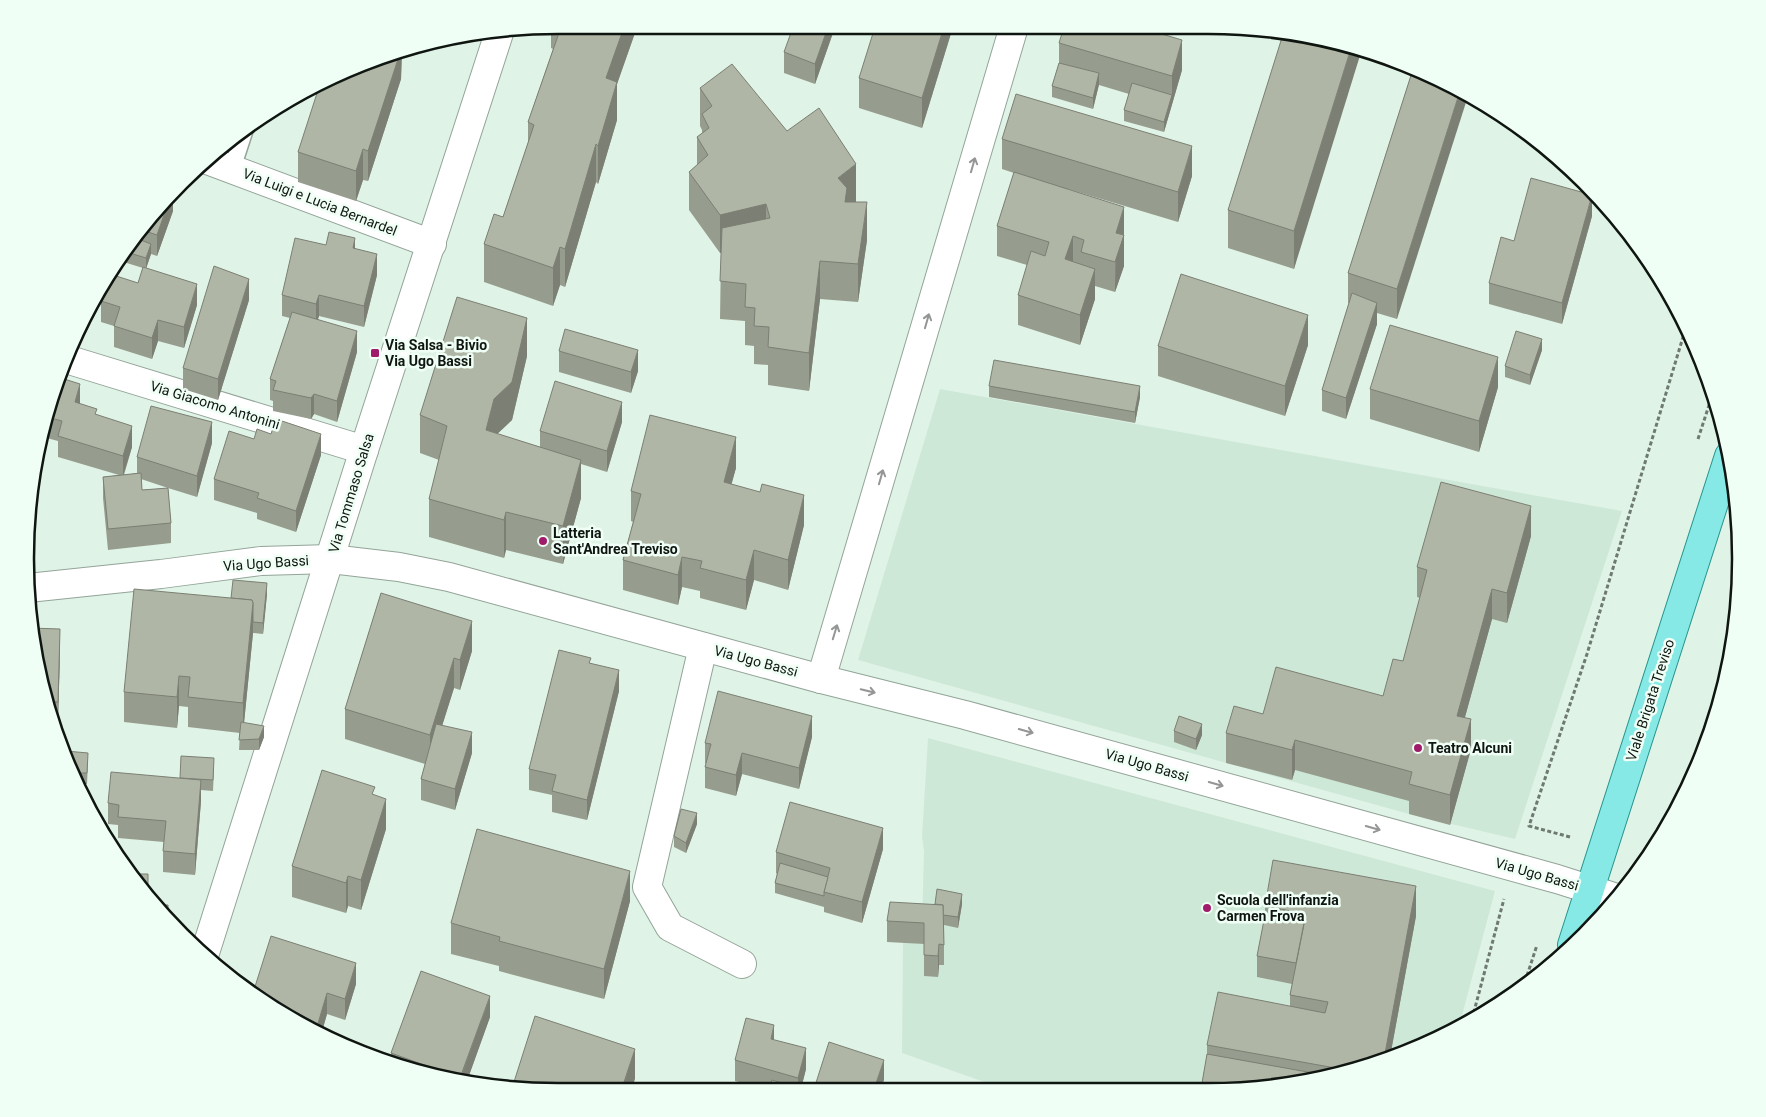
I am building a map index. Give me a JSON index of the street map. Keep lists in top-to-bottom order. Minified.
{"streets":{"main road":["Viale Brigata Treviso"],"street":["Via Luigi e Lucia Bernardel","Via Giacomo Antonini","Via Tommaso Salsa","Via Ugo Bassi"]},"crossings":[["Via Luigi e Lucia Bernardel","Via Tommaso Salsa"],["Via Giacomo Antonini","Via Tommaso Salsa"],["Via Tommaso Salsa","Via Ugo Bassi"],["Via Ugo Bassi","Viale Brigata Treviso"]],"one_way":["Via Ugo Bassi"],"places":{"transit":["Via Salsa - Bivio Via Ugo Bassi"],"other":["Latteria Sant'Andrea Treviso","Teatro Alcuni","Scuola dell'infanzia Carmen Frova"]}}
